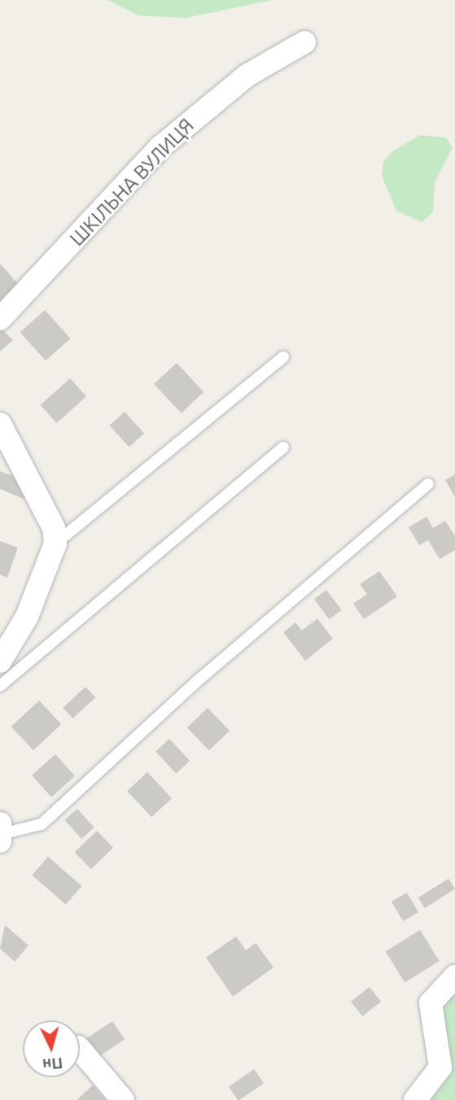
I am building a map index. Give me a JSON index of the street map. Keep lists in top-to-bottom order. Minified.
{"streets":{"street":["ШКІЛЬНА ВУЛИЦЯ"]},"north":"bottom"}
